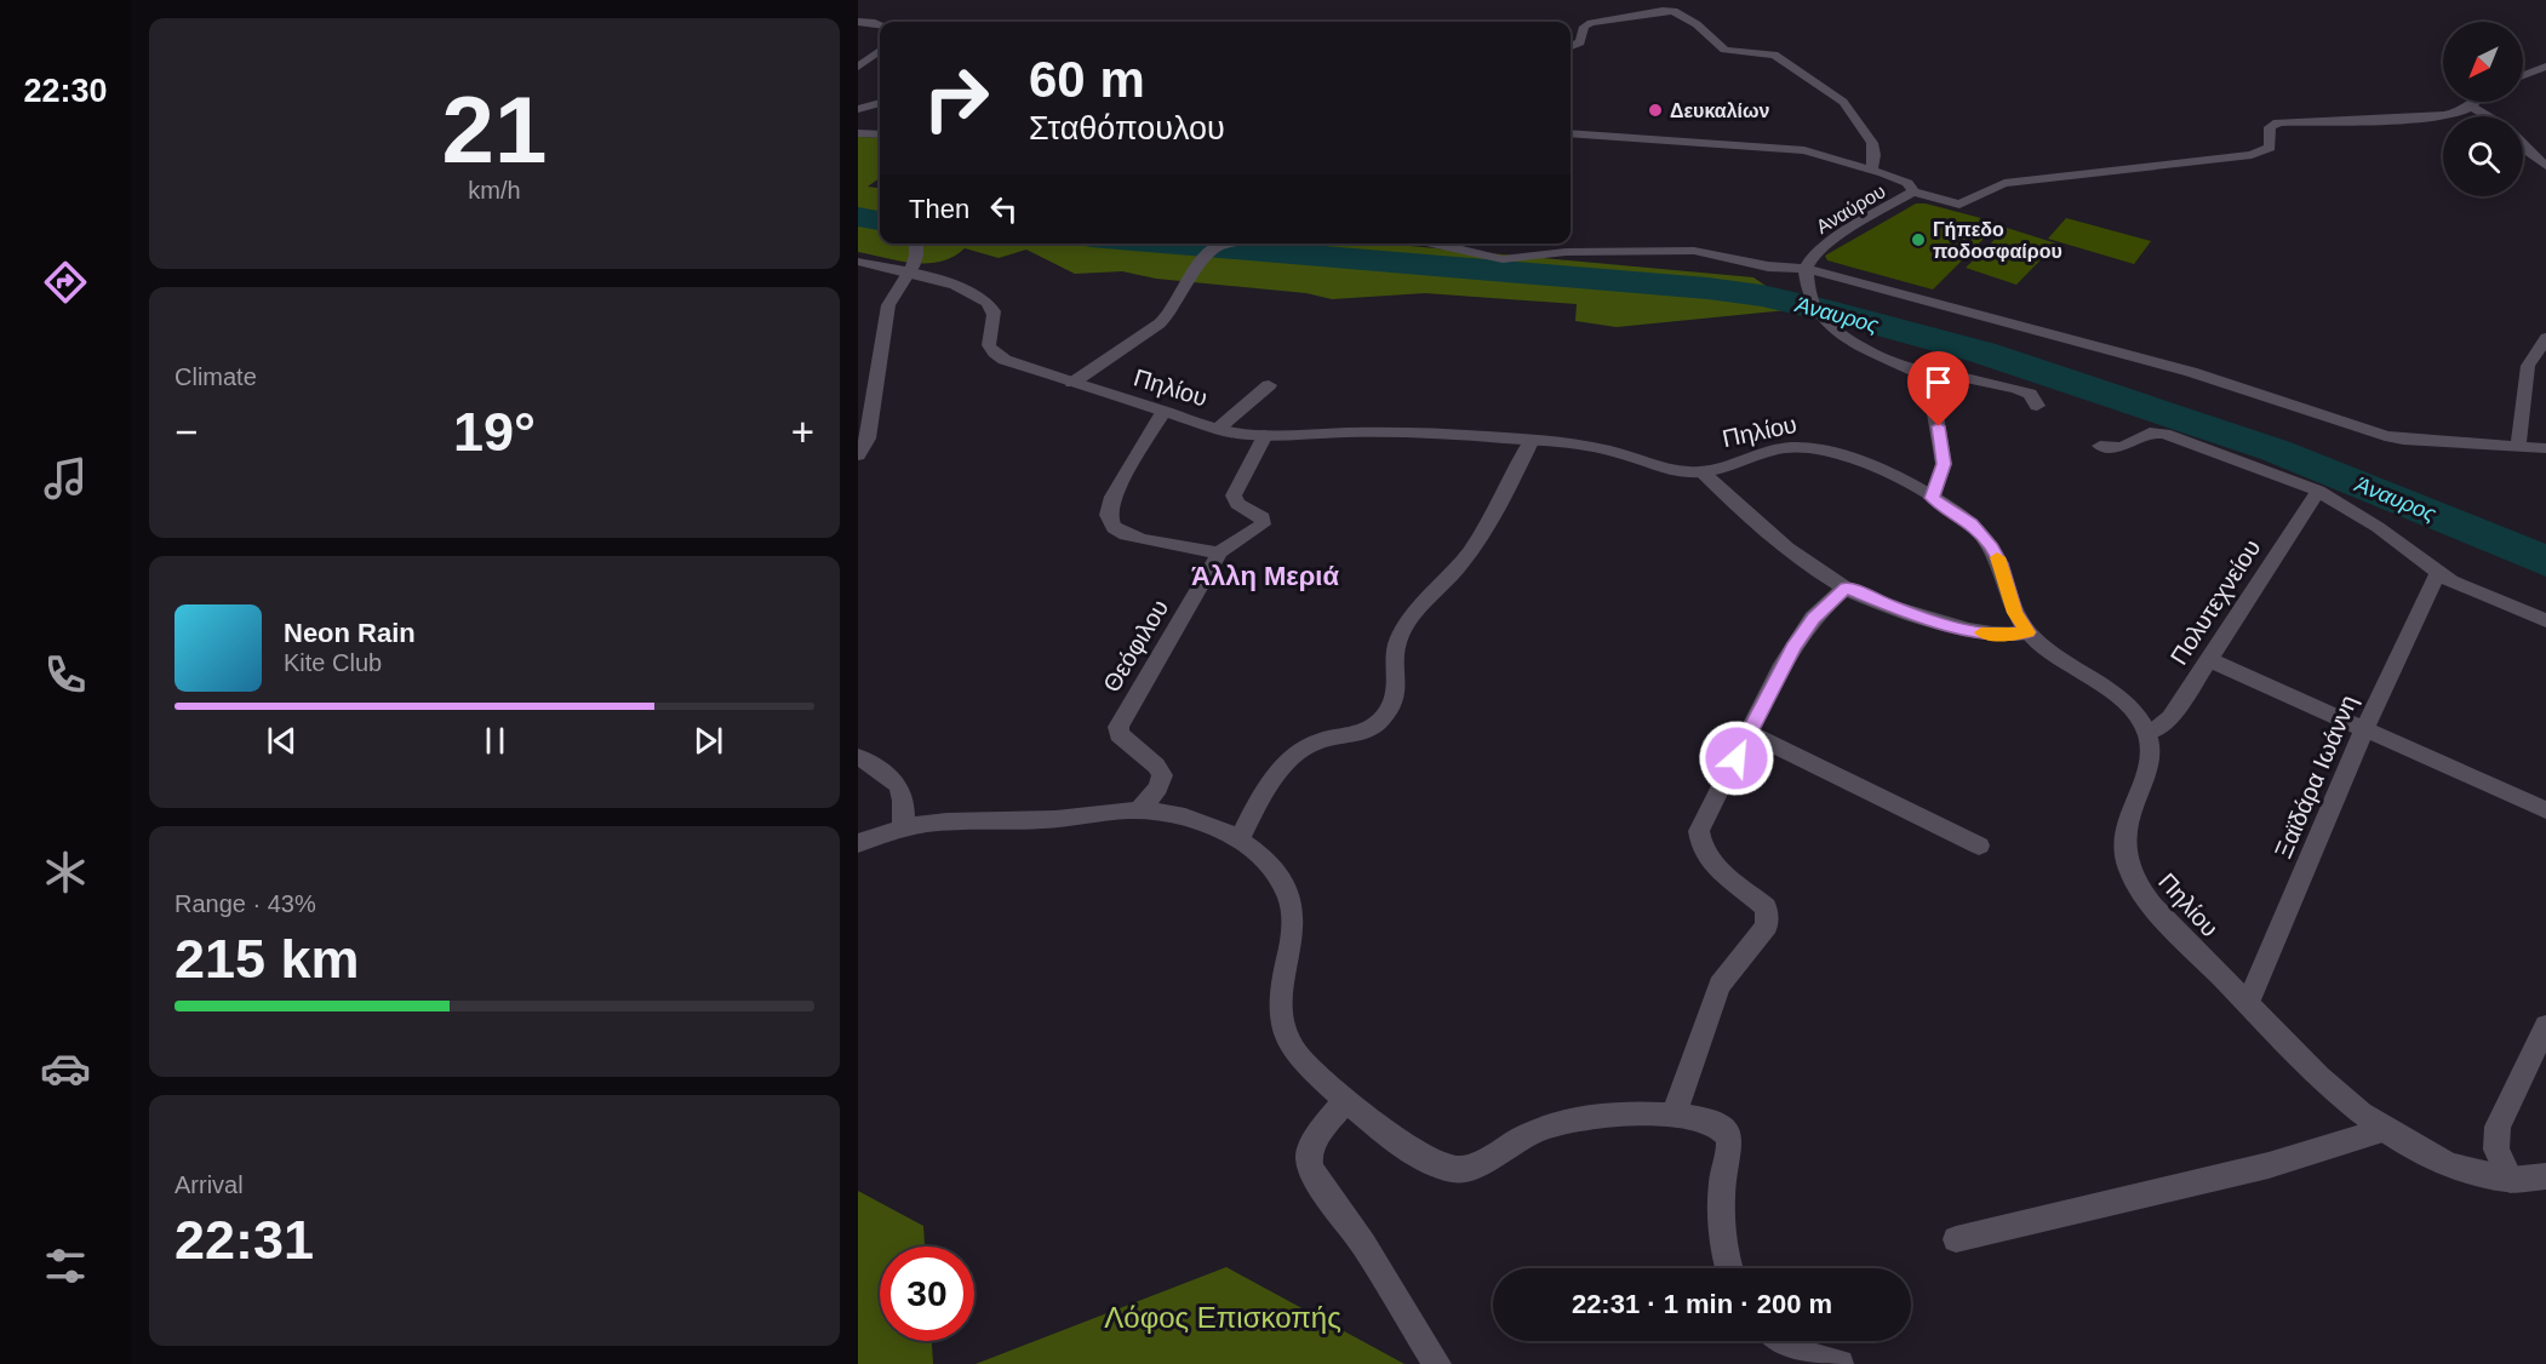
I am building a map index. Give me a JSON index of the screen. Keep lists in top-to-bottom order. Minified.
{"streets":{"street":["Αναύρου","Πηλίου","Πολυτεχνείου","Θεόφιλου","Ξαϊδάρα Ιωάννη"]},"crossings":[["Πηλίου","Πολυτεχνείου"],["Πηλίου","Ξαϊδάρα Ιωάννη"]],"districts":["Άλλη Μεριά"],"water":["Άναυρος"],"parks":["Λόφος Επισκοπής"],"places":["Δευκαλίων","Γήπεδο ποδοσφαίρου"],"north":"bottom left","page":{"tabs":"22:30","tile":[["21","km/h"],"Climate",["Range · 43%","215 km"],["Arrival","22:31"]],"turn":["60 m","Σταθόπουλου"],"then":"Then","heat":["−","19°","+"],"song":["Neon Rain","Kite Club"],"limit":"30","trip":"22:31 · 1 min · 200 m"}}
